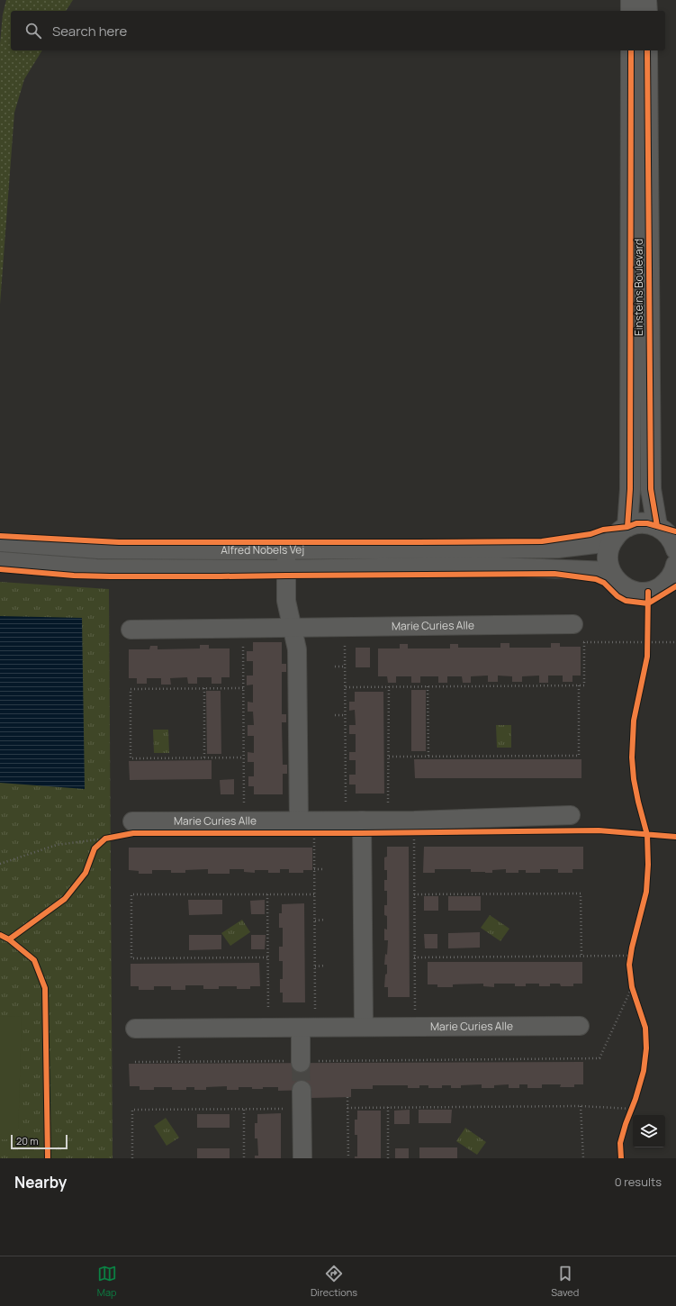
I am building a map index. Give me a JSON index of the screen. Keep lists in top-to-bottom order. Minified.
{"streets":{"street":["Einsteins Boulevard","Alfred Nobels Vej","Marie Curies Alle"]},"scale_bar":"20 m","page":{"search":"Search here","scale":"20 m","heading":["Nearby","0 results"],"nav":["Map","Directions","Saved"]}}
